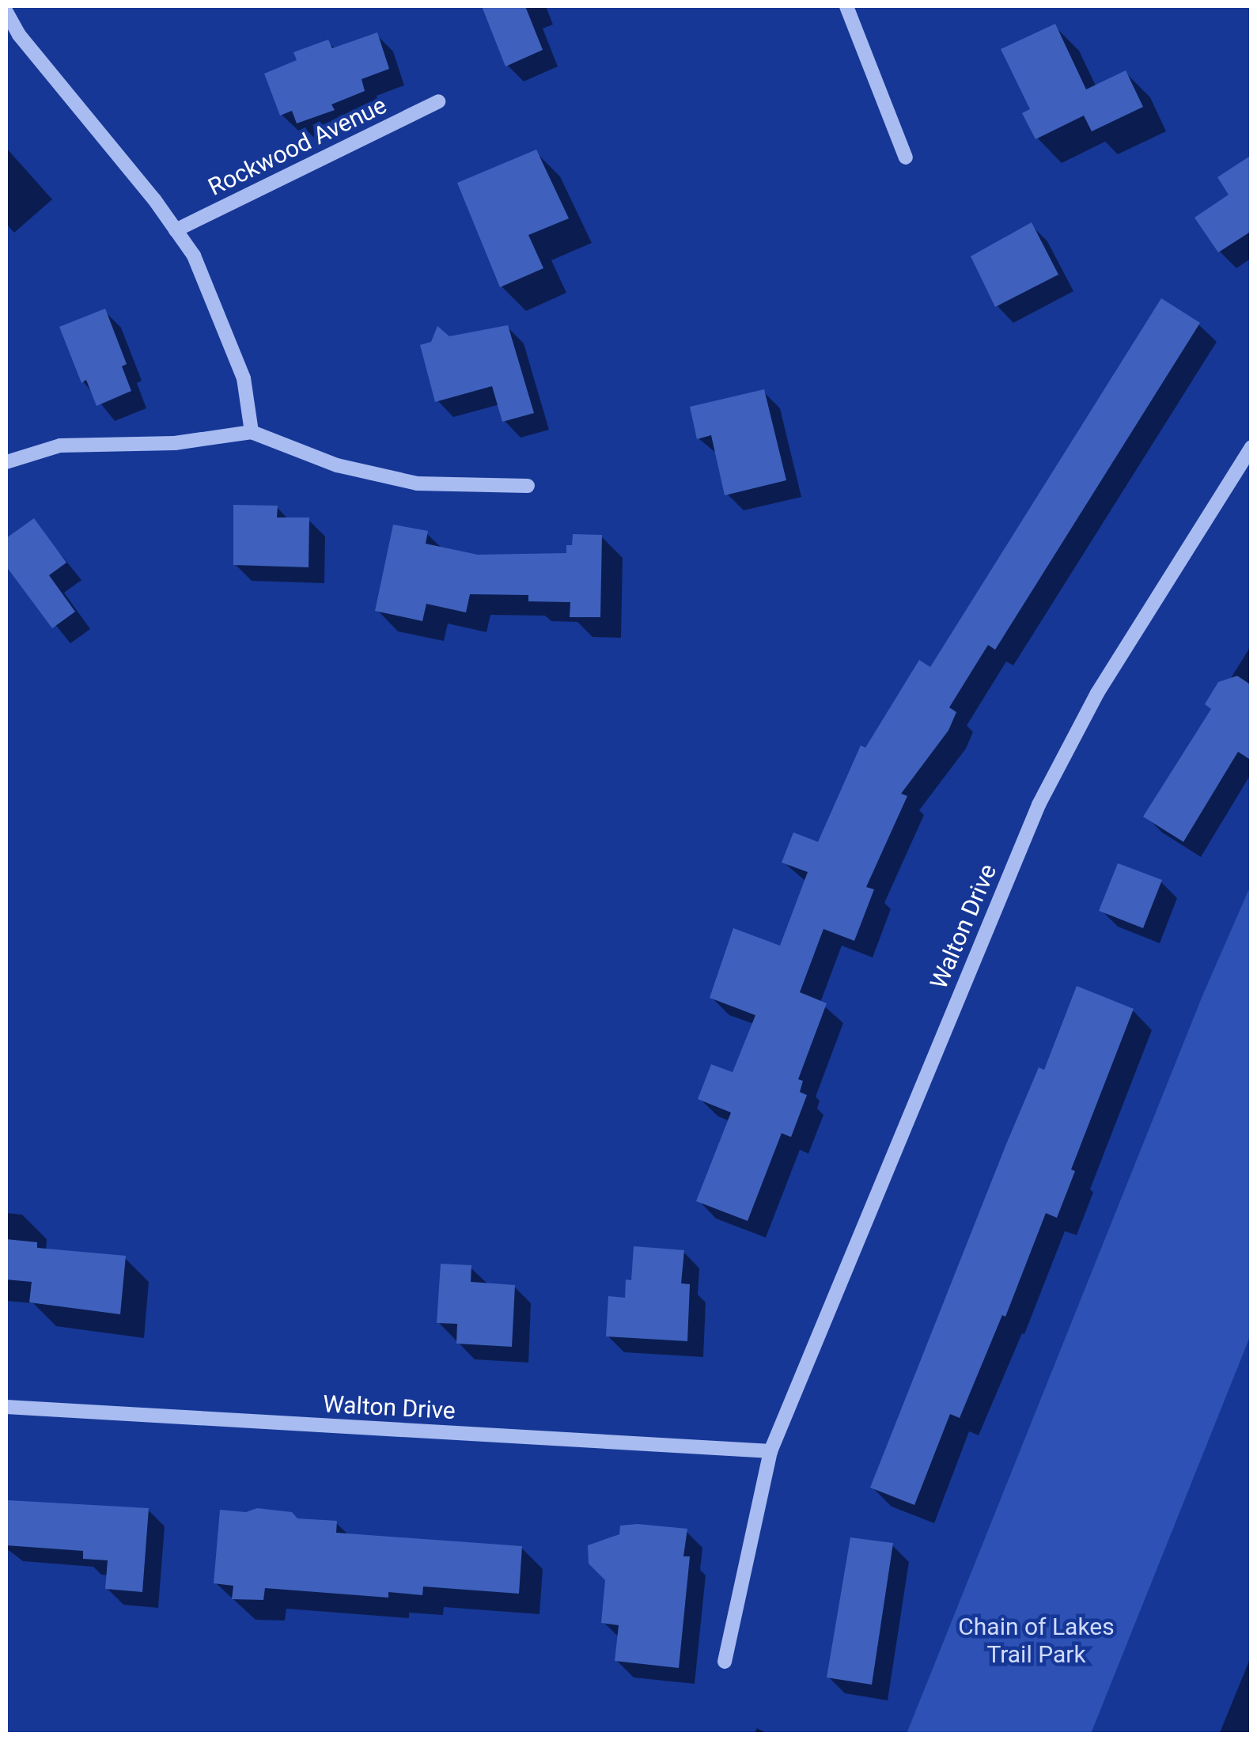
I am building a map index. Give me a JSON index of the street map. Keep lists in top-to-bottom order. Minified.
{"streets":{"street":["Rockwood Avenue","Walton Drive"]},"parks":["Chain of Lakes Trail Park"]}
